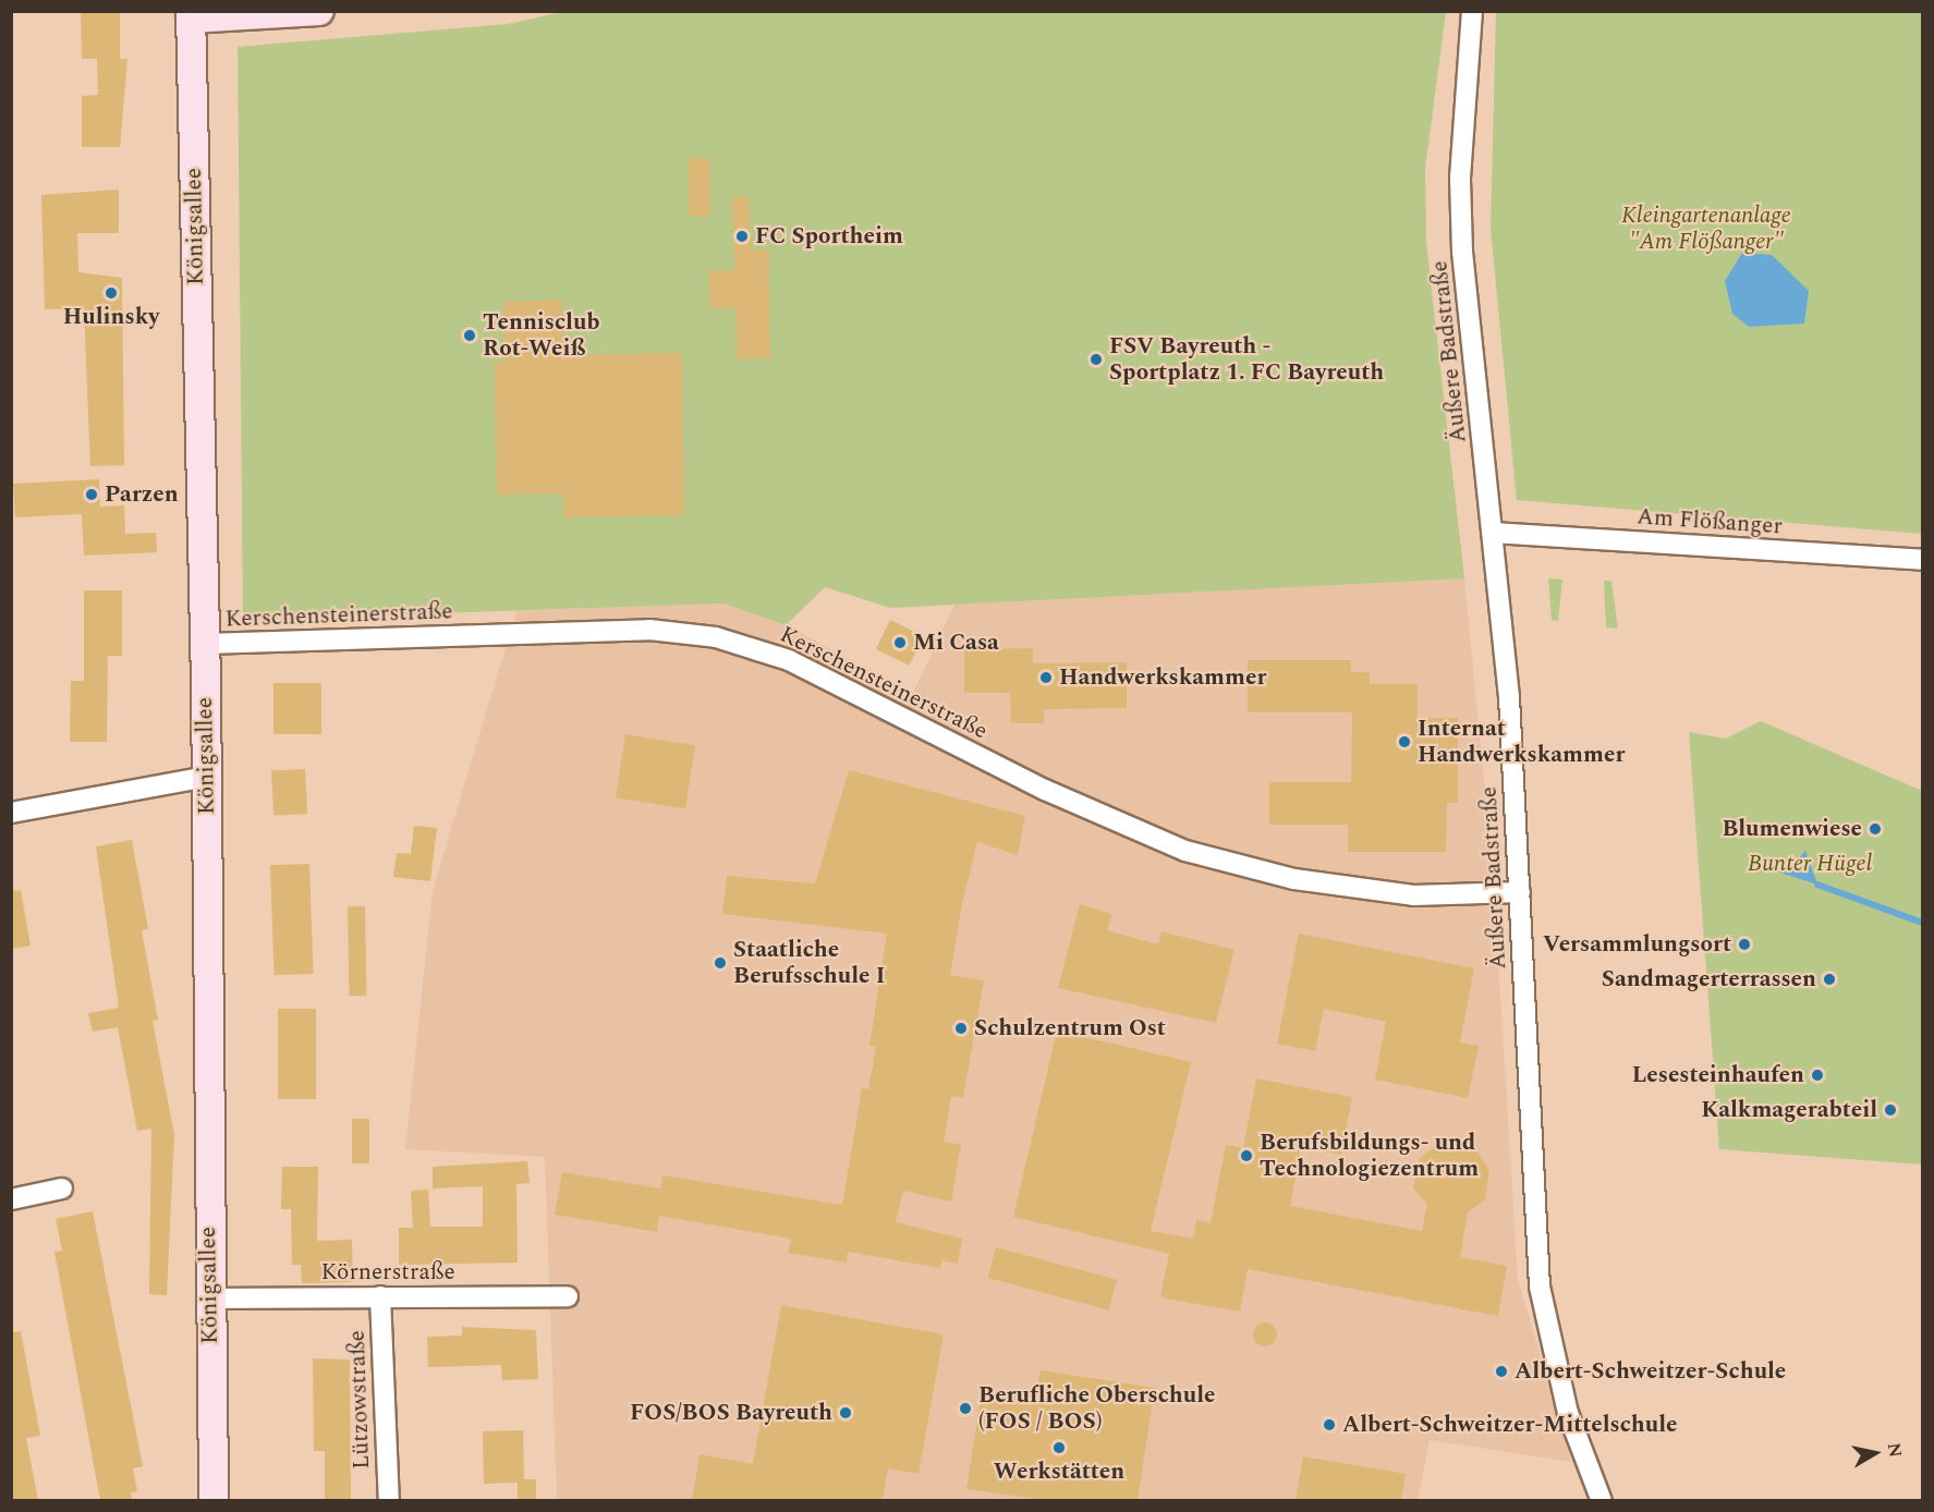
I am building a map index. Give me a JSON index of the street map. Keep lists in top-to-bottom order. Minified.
{"streets":{"main road":["Königsallee"],"street":["Äußere Badstraße","Am Flößanger","Kerschensteinerstraße","Körnerstraße","Lützowstraße"]},"crossings":[["Königsallee","Kerschensteinerstraße"],["Königsallee","Körnerstraße"],["Äußere Badstraße","Am Flößanger"],["Äußere Badstraße","Kerschensteinerstraße"],["Körnerstraße","Lützowstraße"]],"parks":["Kleingartenanlage \"Am Flößanger\"","Bunter Hügel"],"places":["FC Sportheim","Hulinsky","Tennisclub Rot-Weiß","FSV Bayreuth - Sportplatz 1. FC Bayreuth","Parzen","Mi Casa","Handwerkskammer","Internat Handwerkskammer","Blumenwiese","Versammlungsort","Staatliche Berufsschule I","Sandmagerterrassen","Schulzentrum Ost","Lesesteinhaufen","Kalkmagerabteil","Berufsbildungs- und Technologiezentrum","Albert-Schweitzer-Schule","Berufliche Oberschule (FOS / BOS)","FOS/BOS Bayreuth","Albert-Schweitzer-Mittelschule","Werkstätten"],"north":"right"}
